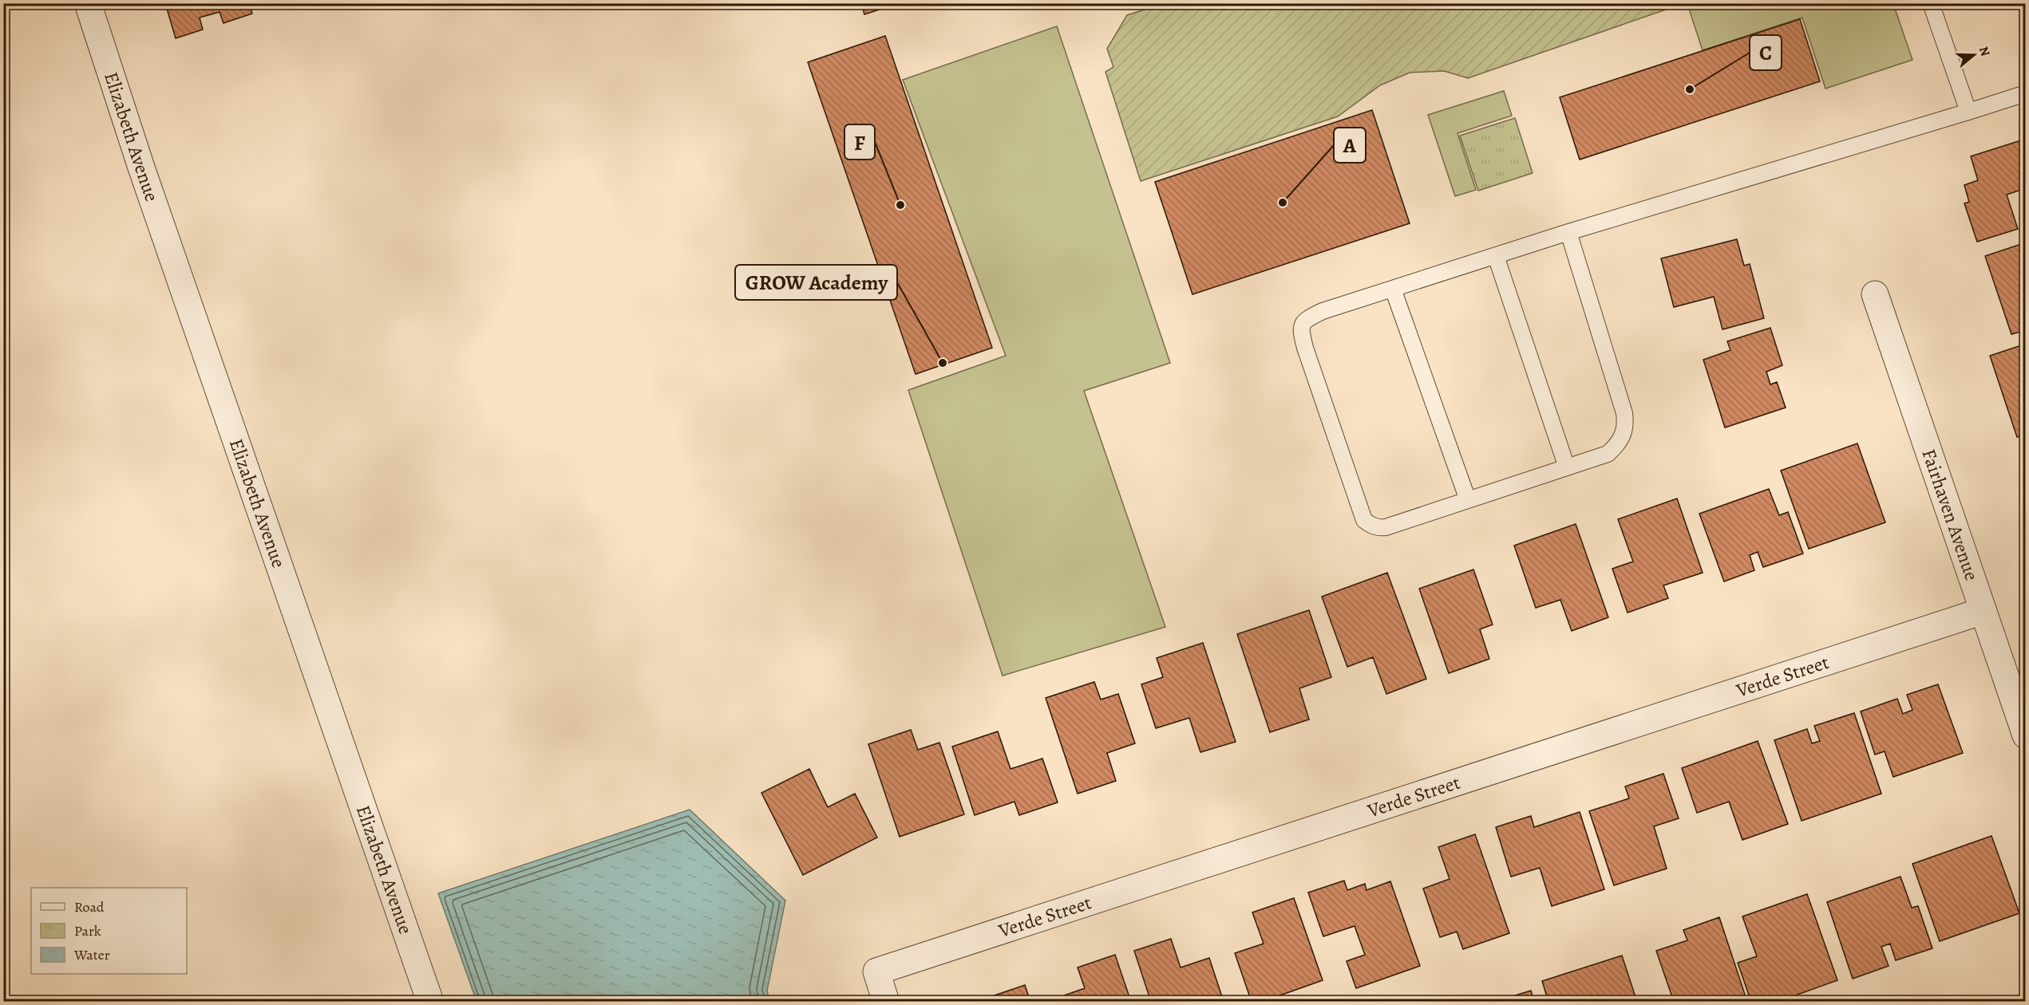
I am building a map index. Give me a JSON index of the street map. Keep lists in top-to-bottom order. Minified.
{"streets":{"street":["Elizabeth Avenue","Fairhaven Avenue","Verde Street"]},"crossings":[["Fairhaven Avenue","Verde Street"]],"places":["C","A","F","GROW Academy"],"legend":["Road","Park","Water"],"north":"right"}
